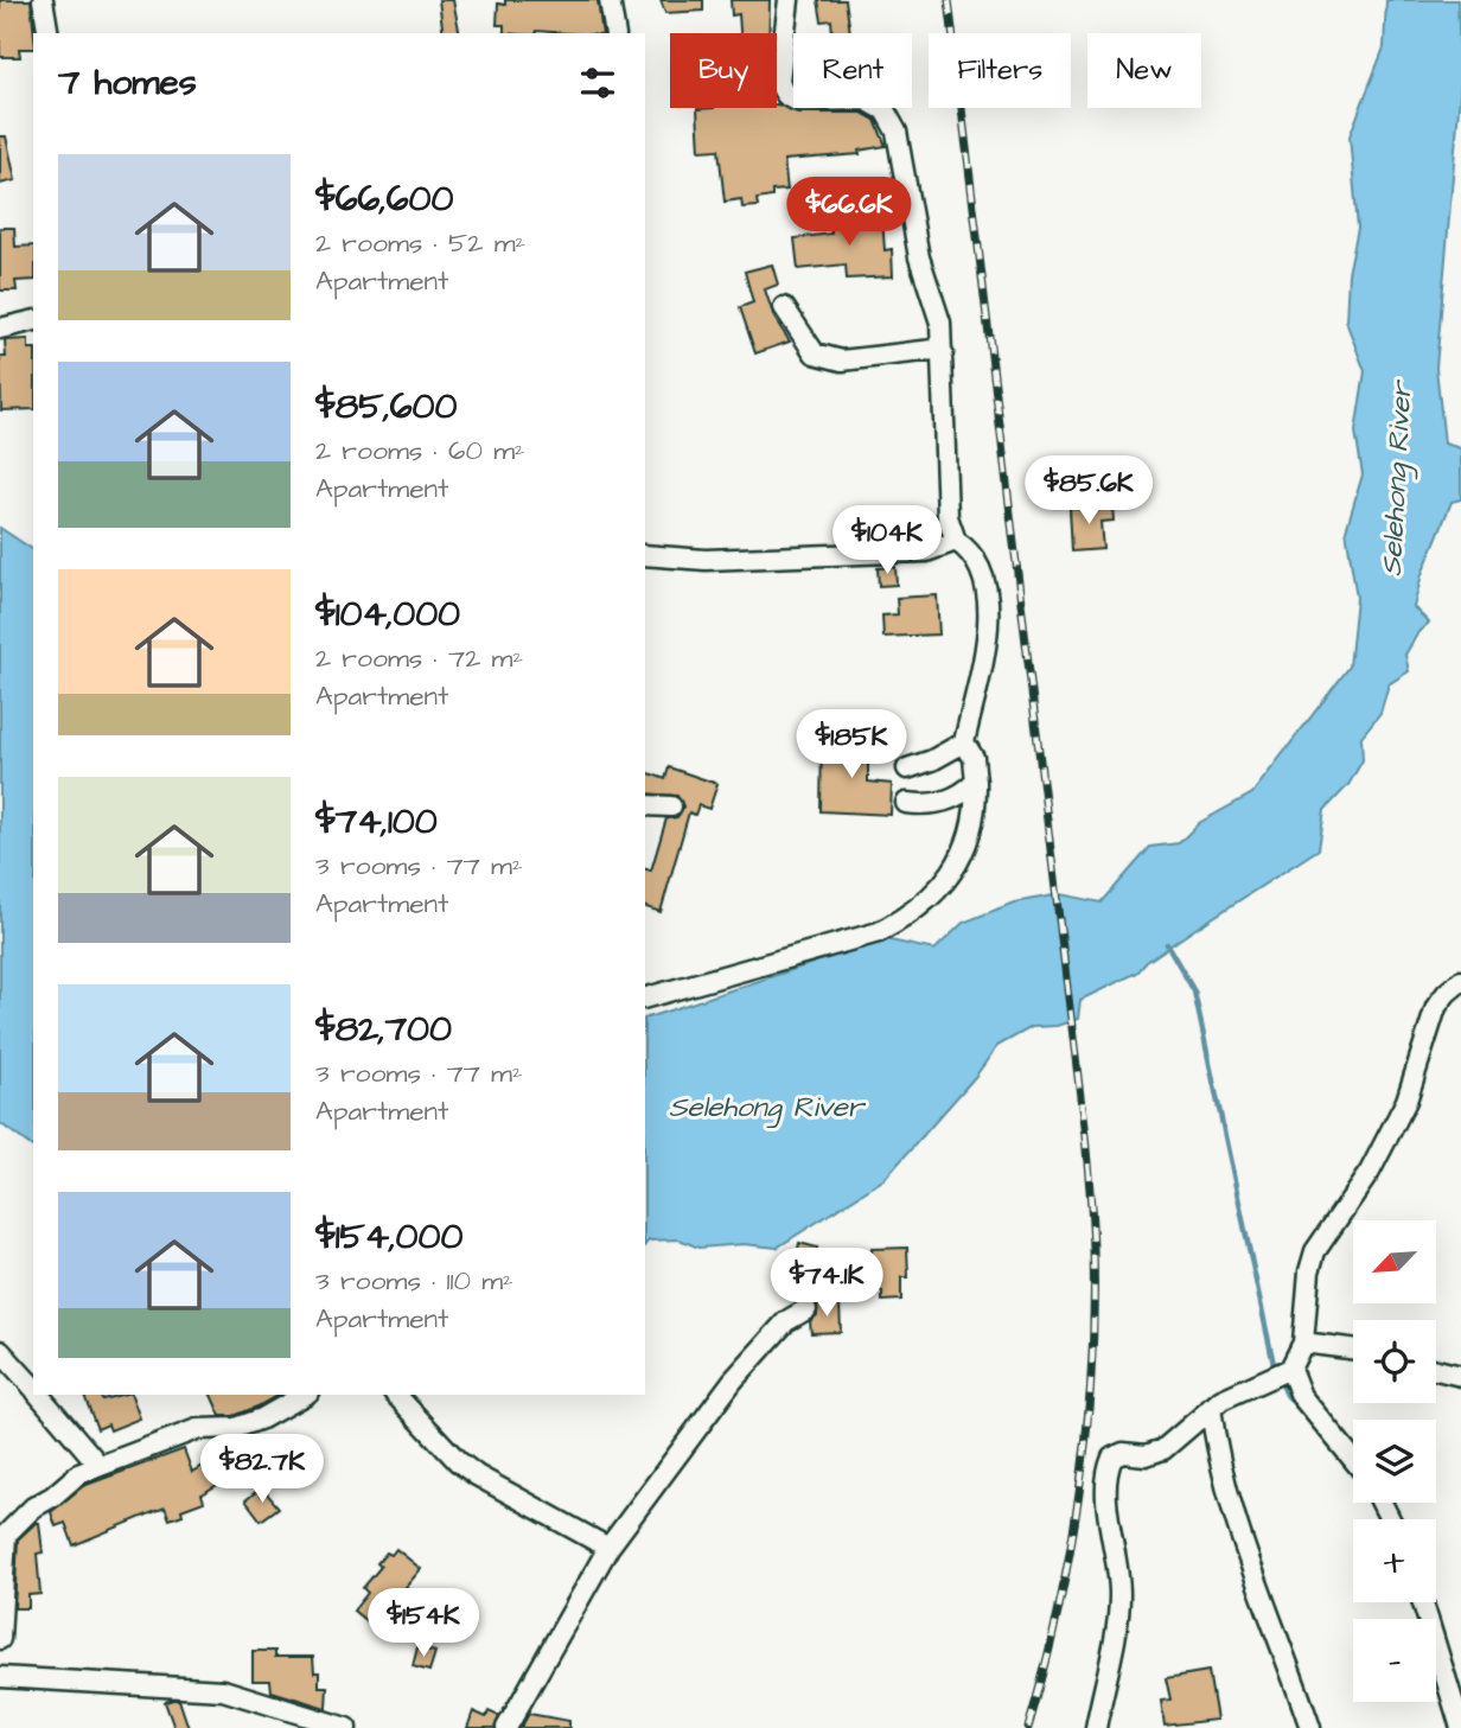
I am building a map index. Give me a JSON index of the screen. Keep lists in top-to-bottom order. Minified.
{"water":["Selehong River"],"north":"bottom left","page":{"chip":["Buy","Rent","Filters","New"],"heading":"7 homes","list":[{"name":"$66,600","note":"2 rooms · 52 m² · Apartment"},{"name":"$85,600","note":"2 rooms · 60 m² · Apartment"},{"name":"$104,000","note":"2 rooms · 72 m² · Apartment"},{"name":"$74,100","note":"3 rooms · 77 m² · Apartment"},{"name":"$82,700","note":"3 rooms · 77 m² · Apartment"},{"name":"$154,000","note":"3 rooms · 110 m² · Apartment"}],"price":["$66.6K","$85.6K","$104K","$185K","$74.1K","$82.7K","$154K"],"map_buttons":["+","−"]}}
